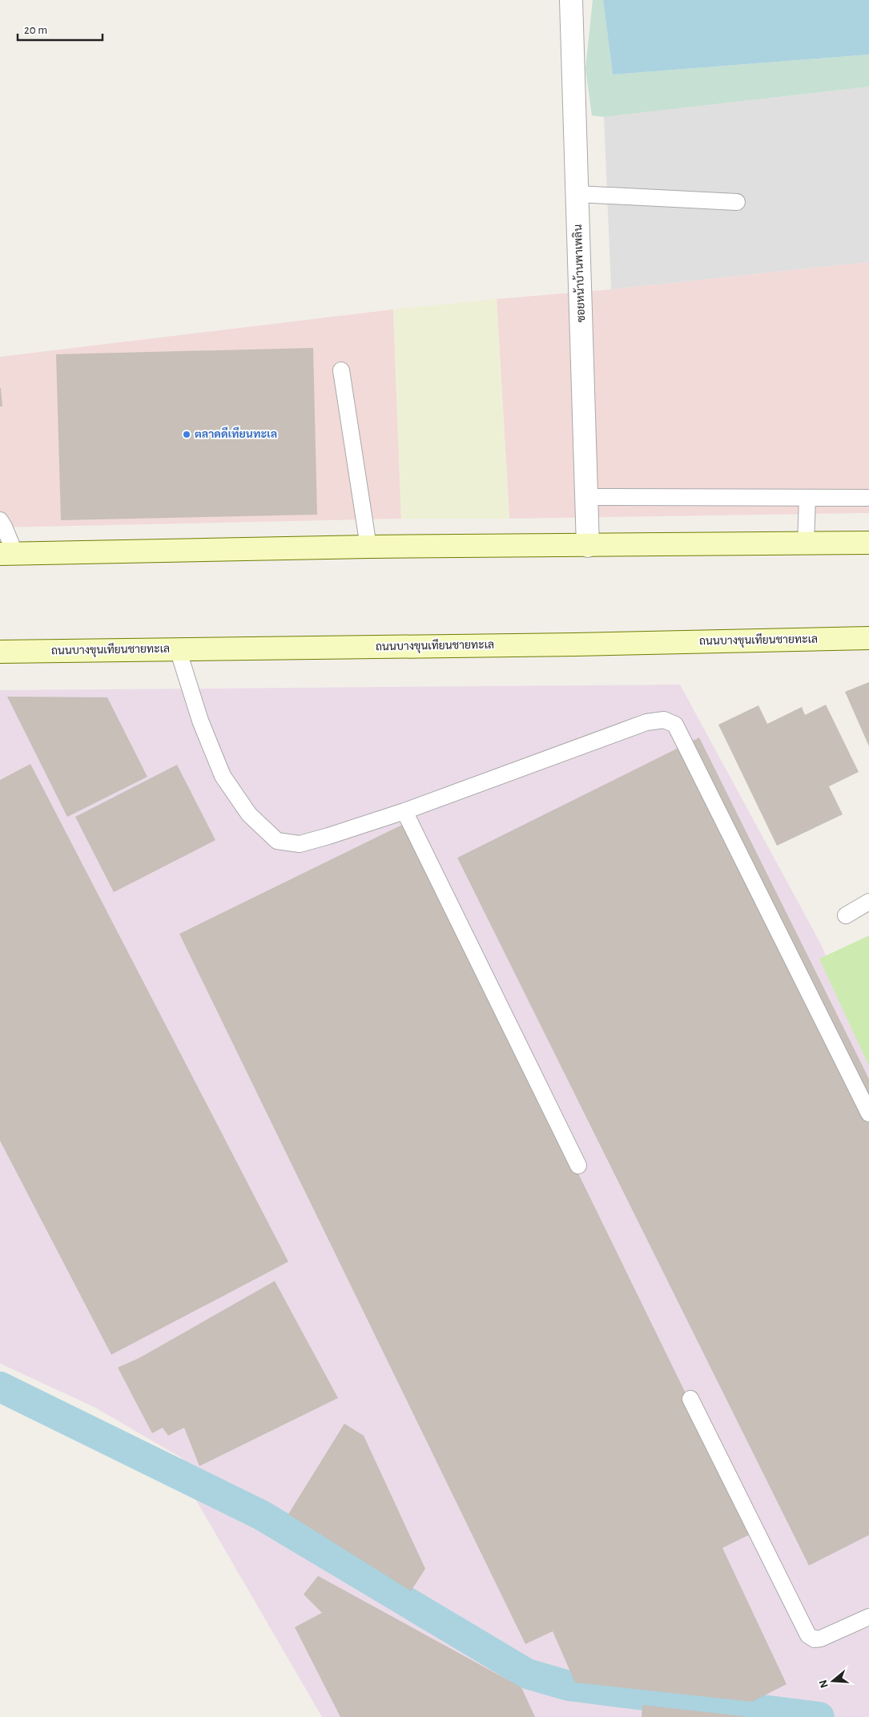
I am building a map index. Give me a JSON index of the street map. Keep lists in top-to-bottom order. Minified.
{"streets":{"main road":["ถนนบางขุนเทียนชายทะเล"],"street":["ซอยหน้าบ้านพาเพลิน"]},"places":["ตลาดดีเทียนทะเล"],"scale_bar":"20 m","north":"left"}
